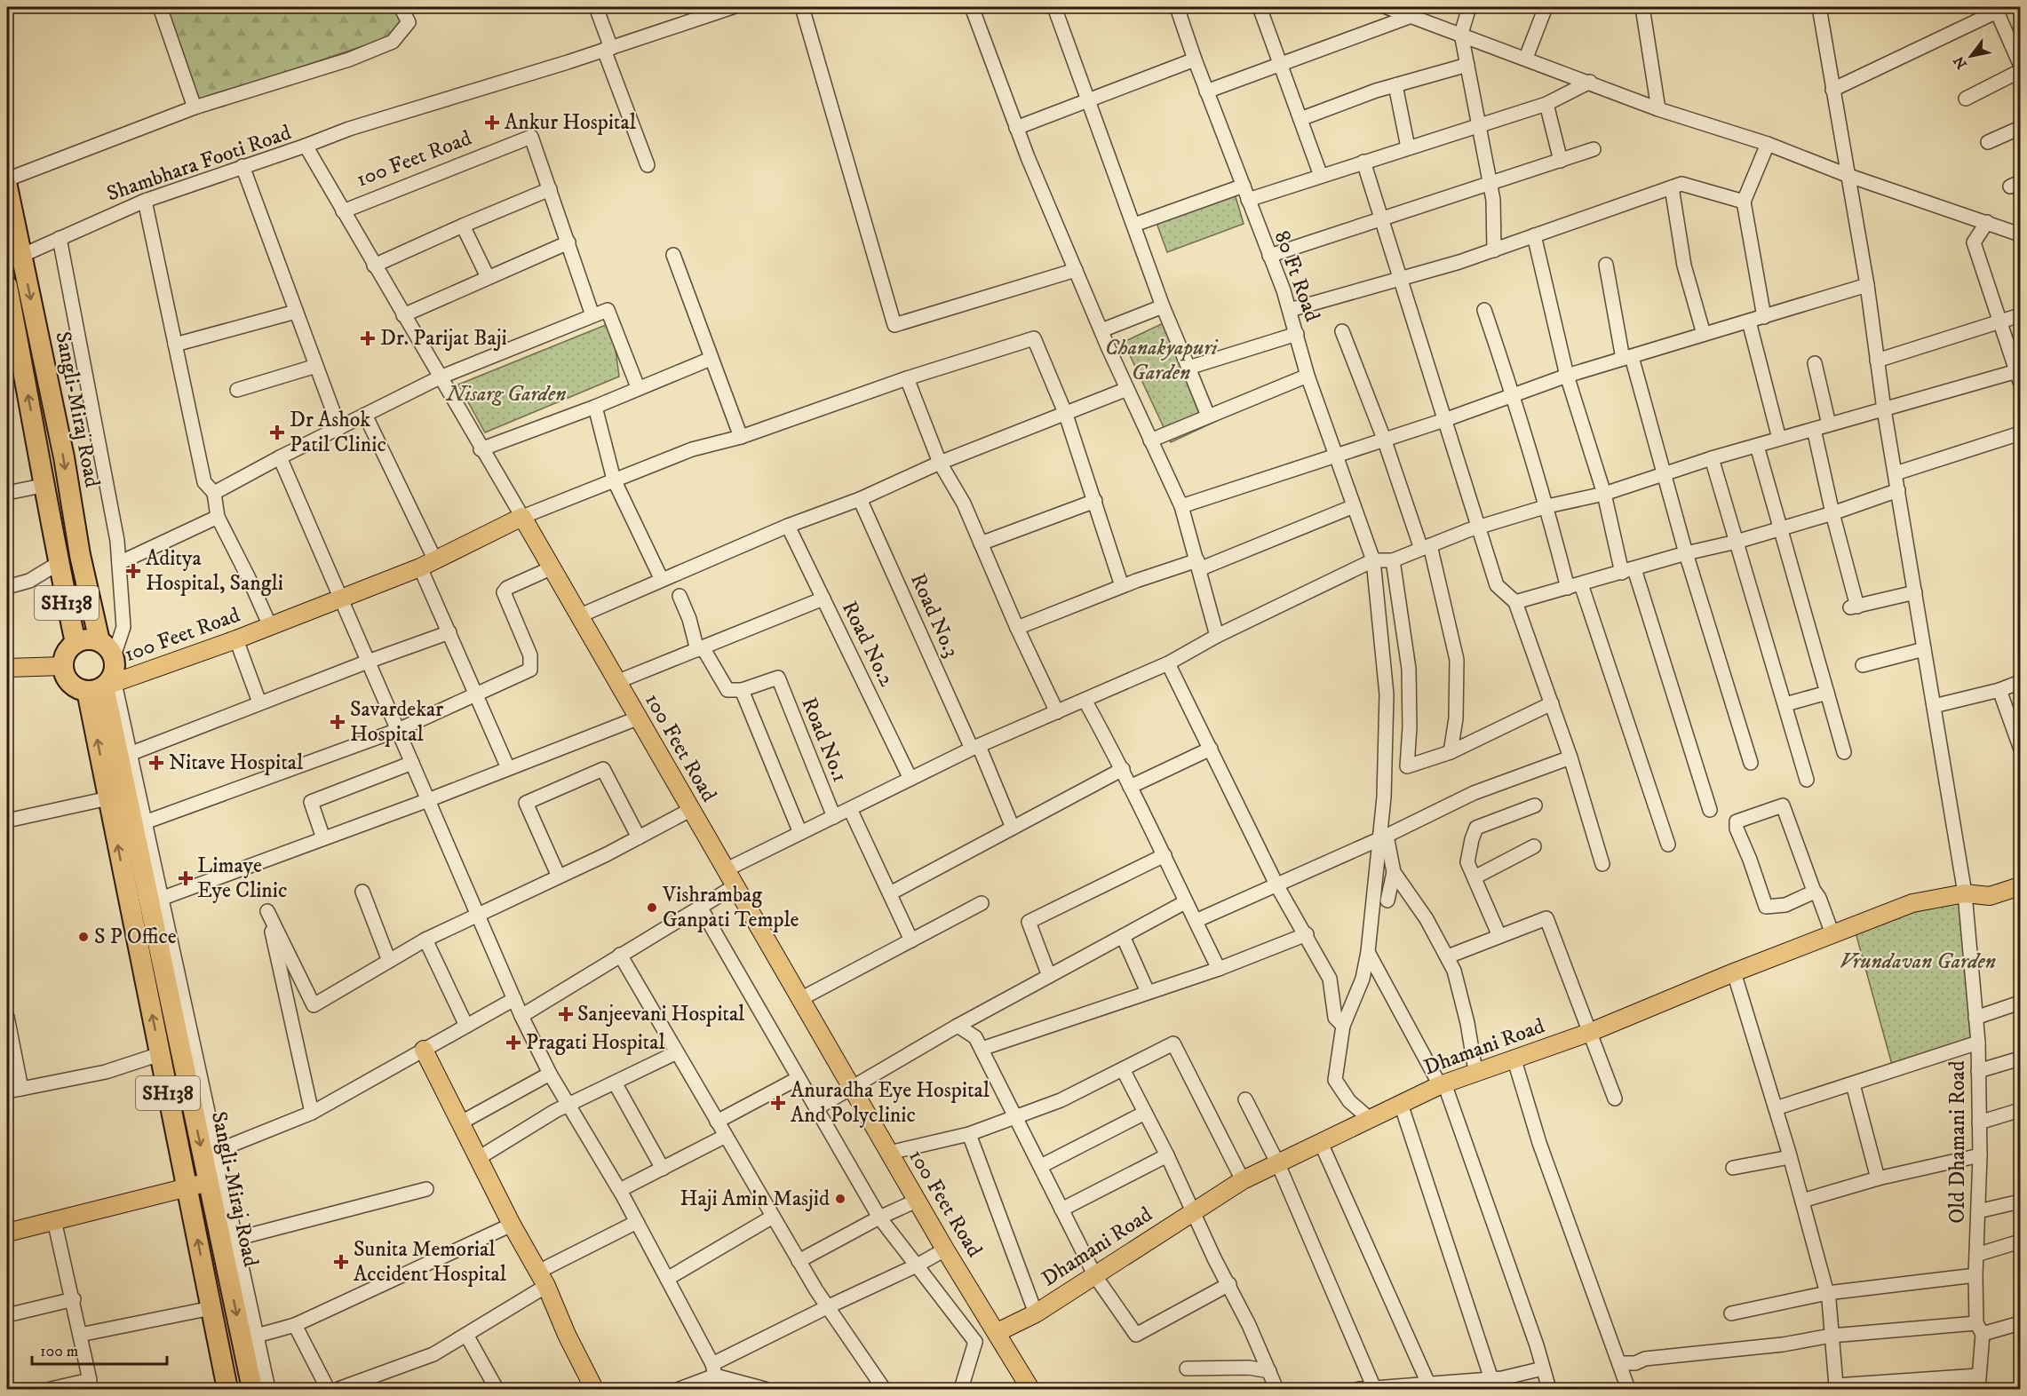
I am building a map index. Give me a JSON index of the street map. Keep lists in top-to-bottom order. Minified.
{"streets":{"highway":["Sangli-Miraj Road","SH138"],"main road":["100 Feet Road","Dhamani Road"],"street":["Shambhara Footi Road","80 Ft Road","Road No.3","Road No.2","Road No.1","Old Dhamani Road"]},"crossings":[["100 Feet Road","Shambhara Footi Road"],["100 Feet Road","Sangli-Miraj Road"],["100 Feet Road","SH138"],["100 Feet Road","Dhamani Road"],["Shambhara Footi Road","Sangli-Miraj Road"],["80 Ft Road","Dhamani Road"],["Sangli-Miraj Road","SH138"],["Dhamani Road","Old Dhamani Road"]],"parks":["Chanakyapuri Garden","Nisarg Garden","Vrundavan Garden"],"places":{"health":["Ankur Hospital","Dr. Parijat Baji","Dr Ashok Patil Clinic","Aditya Hospital, Sangli","Savardekar Hospital","Nitave Hospital","Limaye Eye Clinic","Sanjeevani Hospital","Pragati Hospital","Anuradha Eye Hospital And Polyclinic","Sunita Memorial Accident Hospital"],"other":["Vishrambag Ganpati Temple","S P Office","Haji Amin Masjid"]},"scale_bar":"100 m","north":"bottom left"}
